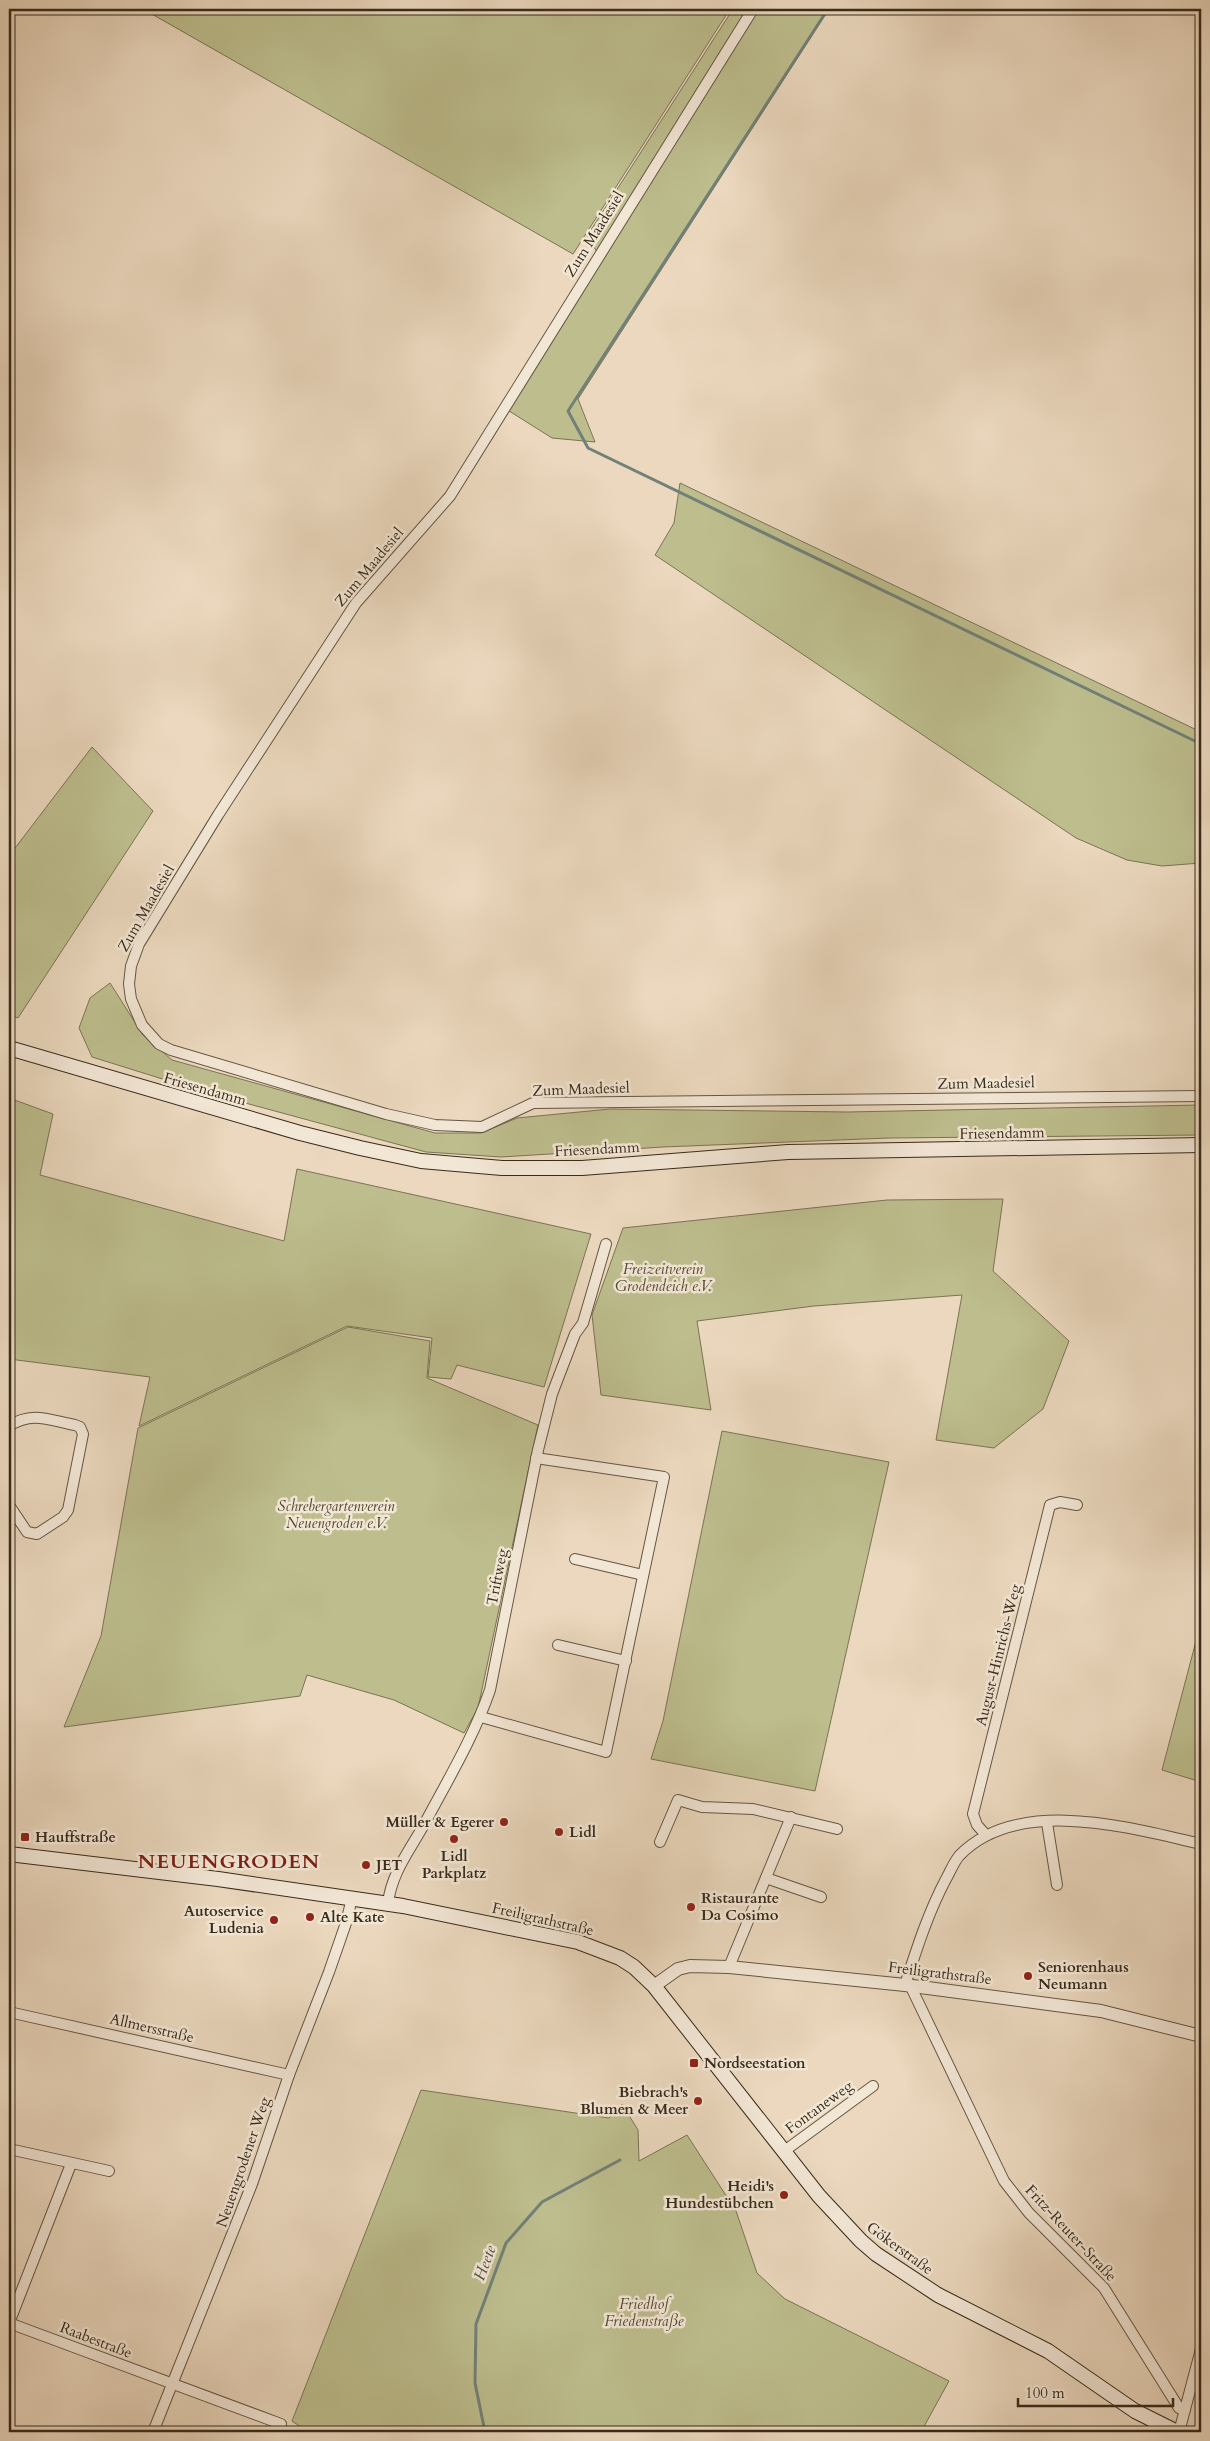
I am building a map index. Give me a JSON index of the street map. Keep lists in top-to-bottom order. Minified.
{"streets":{"main road":["Friesendamm","Freiligrathstraße","Gökerstraße"],"street":["Zum Maadesiel","Triftweg","August-Hinrichs-Weg","Allmersstraße","Fontaneweg","Neuengrodener Weg","Fritz-Reuter-Straße","Raabestraße"]},"crossings":[["Triftweg","Freiligrathstraße"],["Freiligrathstraße","Neuengrodener Weg"],["Freiligrathstraße","Fritz-Reuter-Straße"],["Freiligrathstraße","Gökerstraße"],["Allmersstraße","Neuengrodener Weg"],["Fontaneweg","Gökerstraße"],["Neuengrodener Weg","Raabestraße"]],"districts":["NEUENGRODEN"],"water":["Heete"],"parks":["Freizeitverein Grodendeich e.V.","Schrebergartenverein Neuengroden e.V.","Friedhof Friedenstraße"],"places":{"other":["Müller & Egerer","Lidl","Lidl Parkplatz","JET","Ristaurante Da Cosimo","Alte Kate","Autoservice Ludenia","Seniorenhaus Neumann","Biebrach's Blumen & Meer","Heidi's Hundestübchen"],"transit":["Hauffstraße","Nordseestation"]},"scale_bar":"100 m"}
